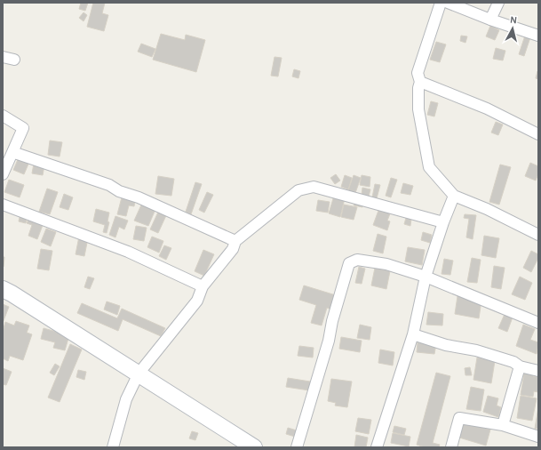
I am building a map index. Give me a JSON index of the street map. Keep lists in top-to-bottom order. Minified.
{"north":"top"}
